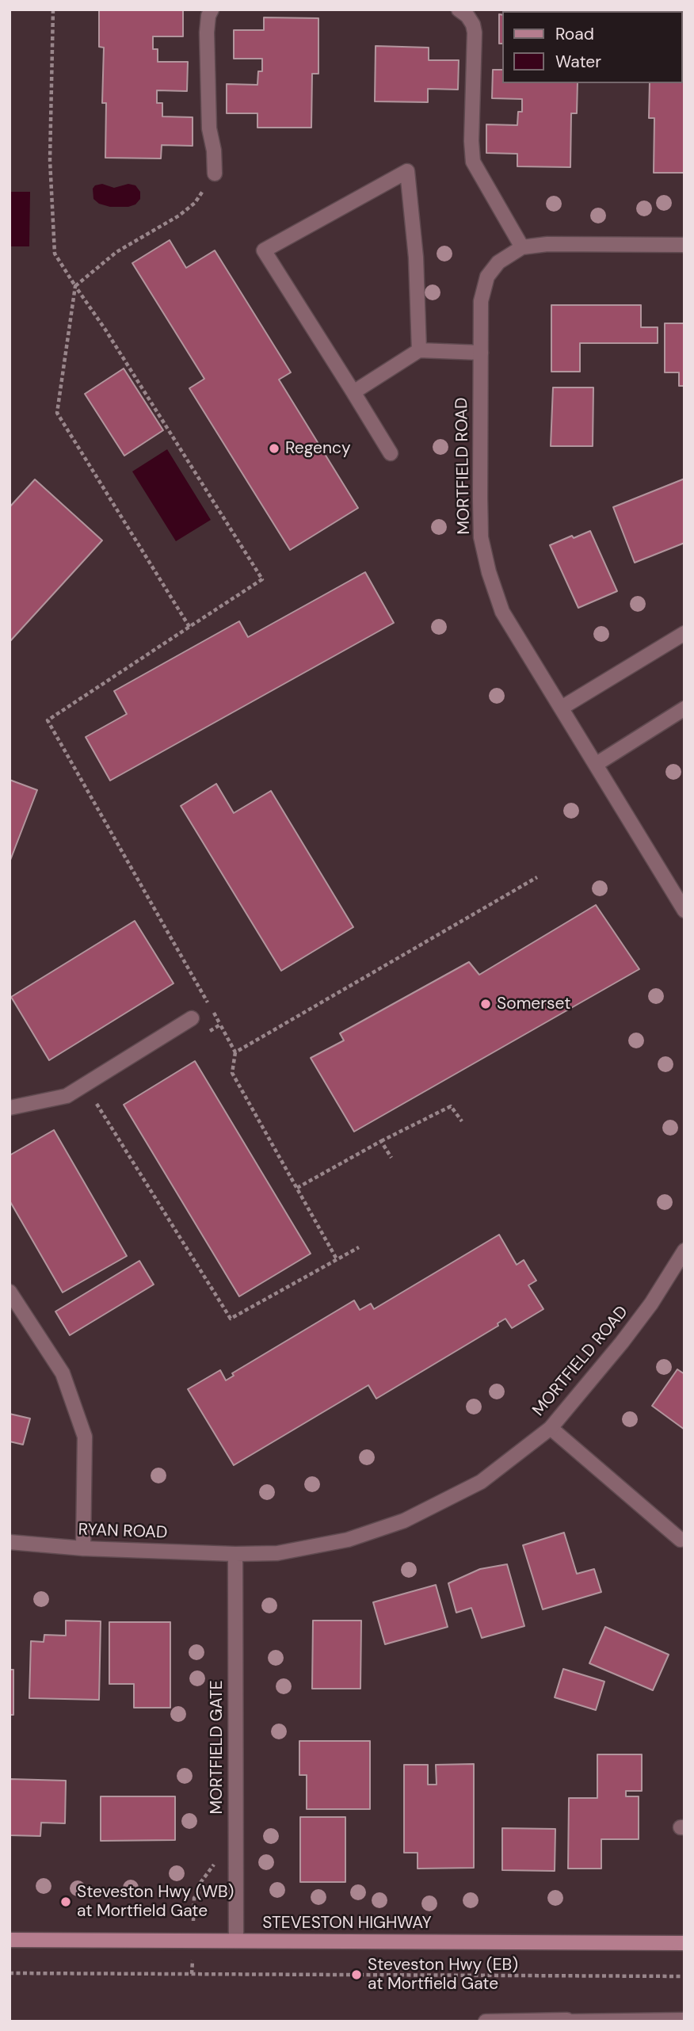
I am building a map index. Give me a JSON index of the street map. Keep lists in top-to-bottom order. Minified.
{"streets":{"main road":["STEVESTON HIGHWAY"],"street":["MORTFIELD ROAD","RYAN ROAD","MORTFIELD GATE"]},"crossings":[["MORTFIELD ROAD","RYAN ROAD"],["MORTFIELD ROAD","MORTFIELD GATE"],["RYAN ROAD","MORTFIELD GATE"],["MORTFIELD GATE","STEVESTON HIGHWAY"]],"places":["Regency","Somerset","Steveston Hwy (WB) at Mortfield Gate","Steveston Hwy (EB) at Mortfield Gate"],"legend":["Road","Water"]}
